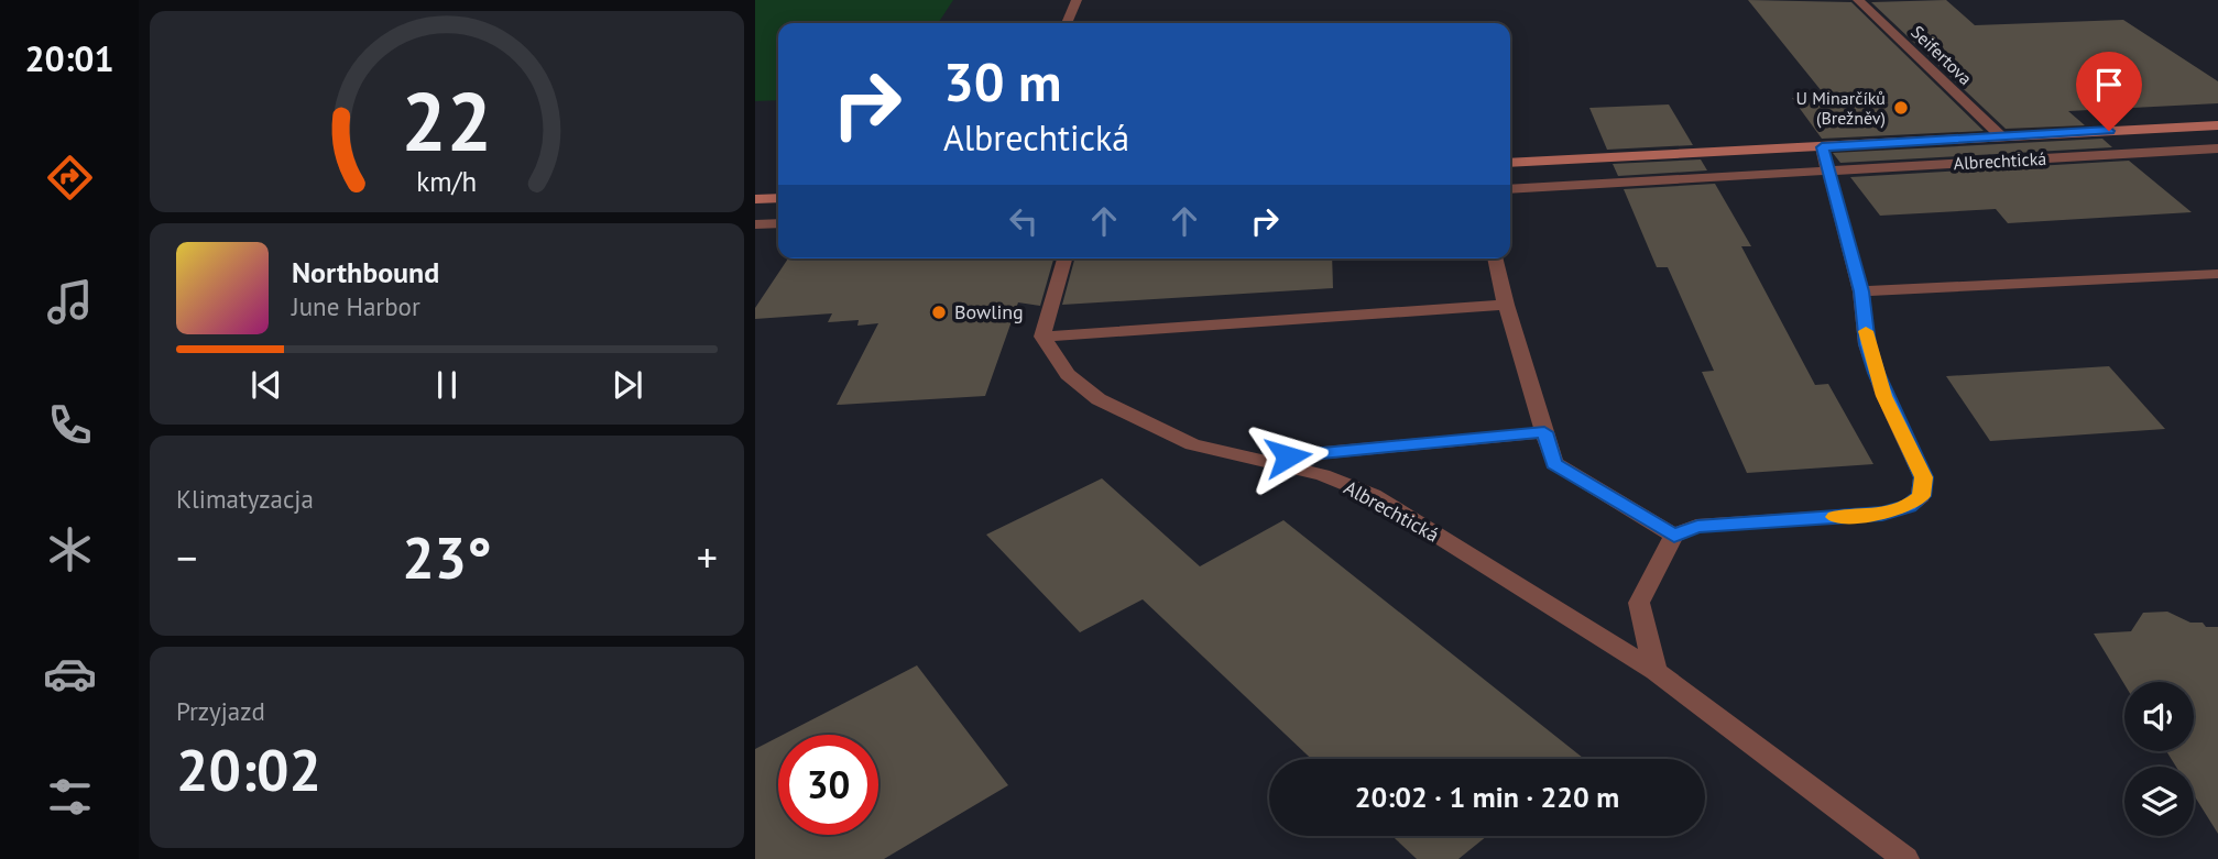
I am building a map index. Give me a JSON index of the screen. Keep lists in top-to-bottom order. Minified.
{"streets":{"main road":["Albrechtická"],"street":["Seifertova"]},"crossings":[["Seifertova","Albrechtická"]],"places":["U Minarčíků (Brežněv)","Bowling"],"page":{"tabs":"20:01","turn":["30 m","Albrechtická"],"song":["Northbound","June Harbor"],"tile":["Klimatyzacja",["Przyjazd","20:02"]],"heat":["−","23°","+"],"limit":"30","trip":"20:02 · 1 min · 220 m","gauge":["22","km/h"]}}
